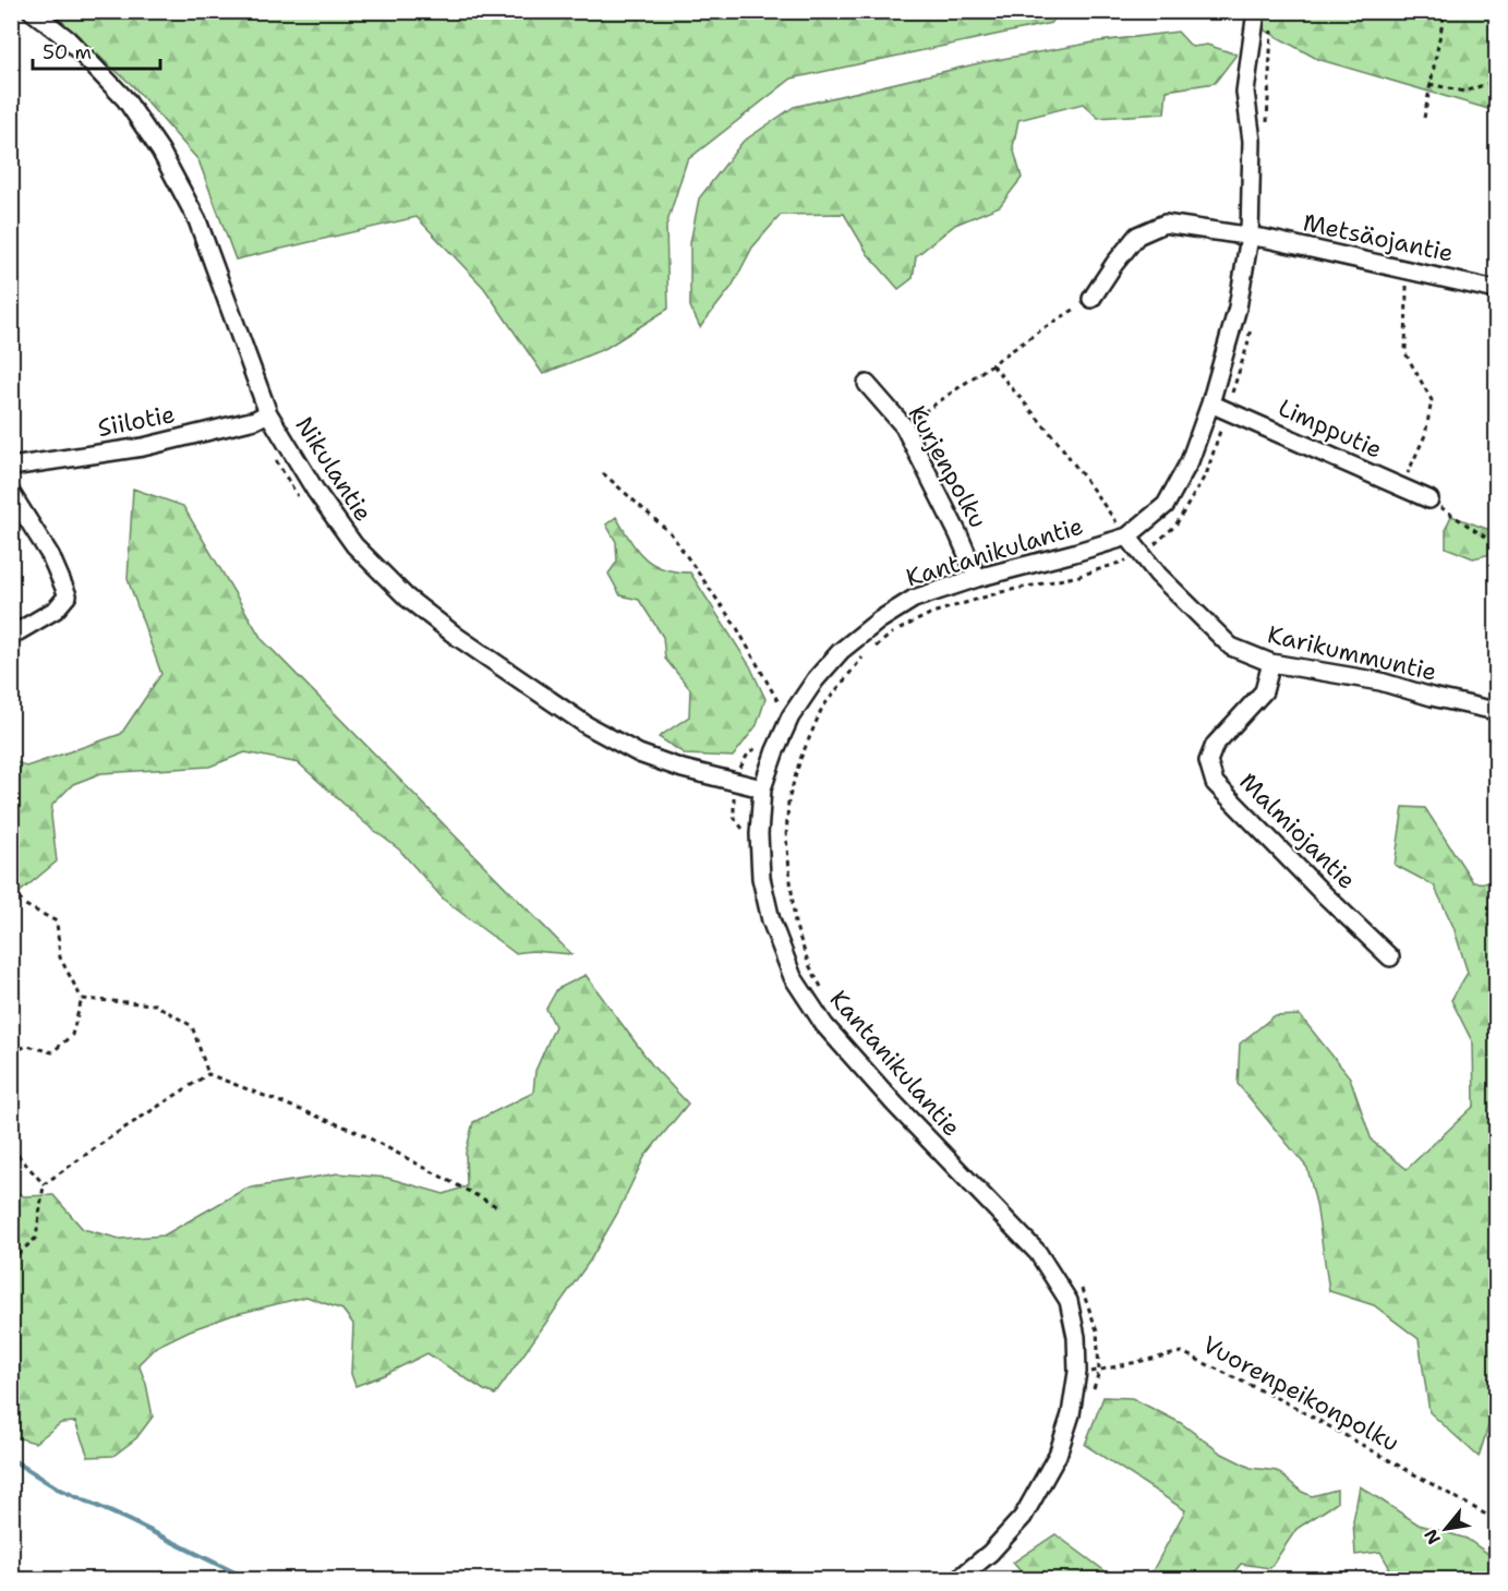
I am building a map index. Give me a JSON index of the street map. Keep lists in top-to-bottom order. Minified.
{"streets":{"street":["Metsäojantie","Siilotie","Limpputie","Kurjenpolku","Nikulantie","Kantanikulantie","Karikummuntie","Malmiojantie"],"path":["Vuorenpeikonpolku"]},"crossings":[["Metsäojantie","Kantanikulantie"],["Siilotie","Nikulantie"],["Limpputie","Kantanikulantie"],["Kurjenpolku","Kantanikulantie"],["Nikulantie","Kantanikulantie"],["Kantanikulantie","Karikummuntie"],["Kantanikulantie","Vuorenpeikonpolku"],["Karikummuntie","Malmiojantie"]],"scale_bar":"50 m","north":"bottom left"}
